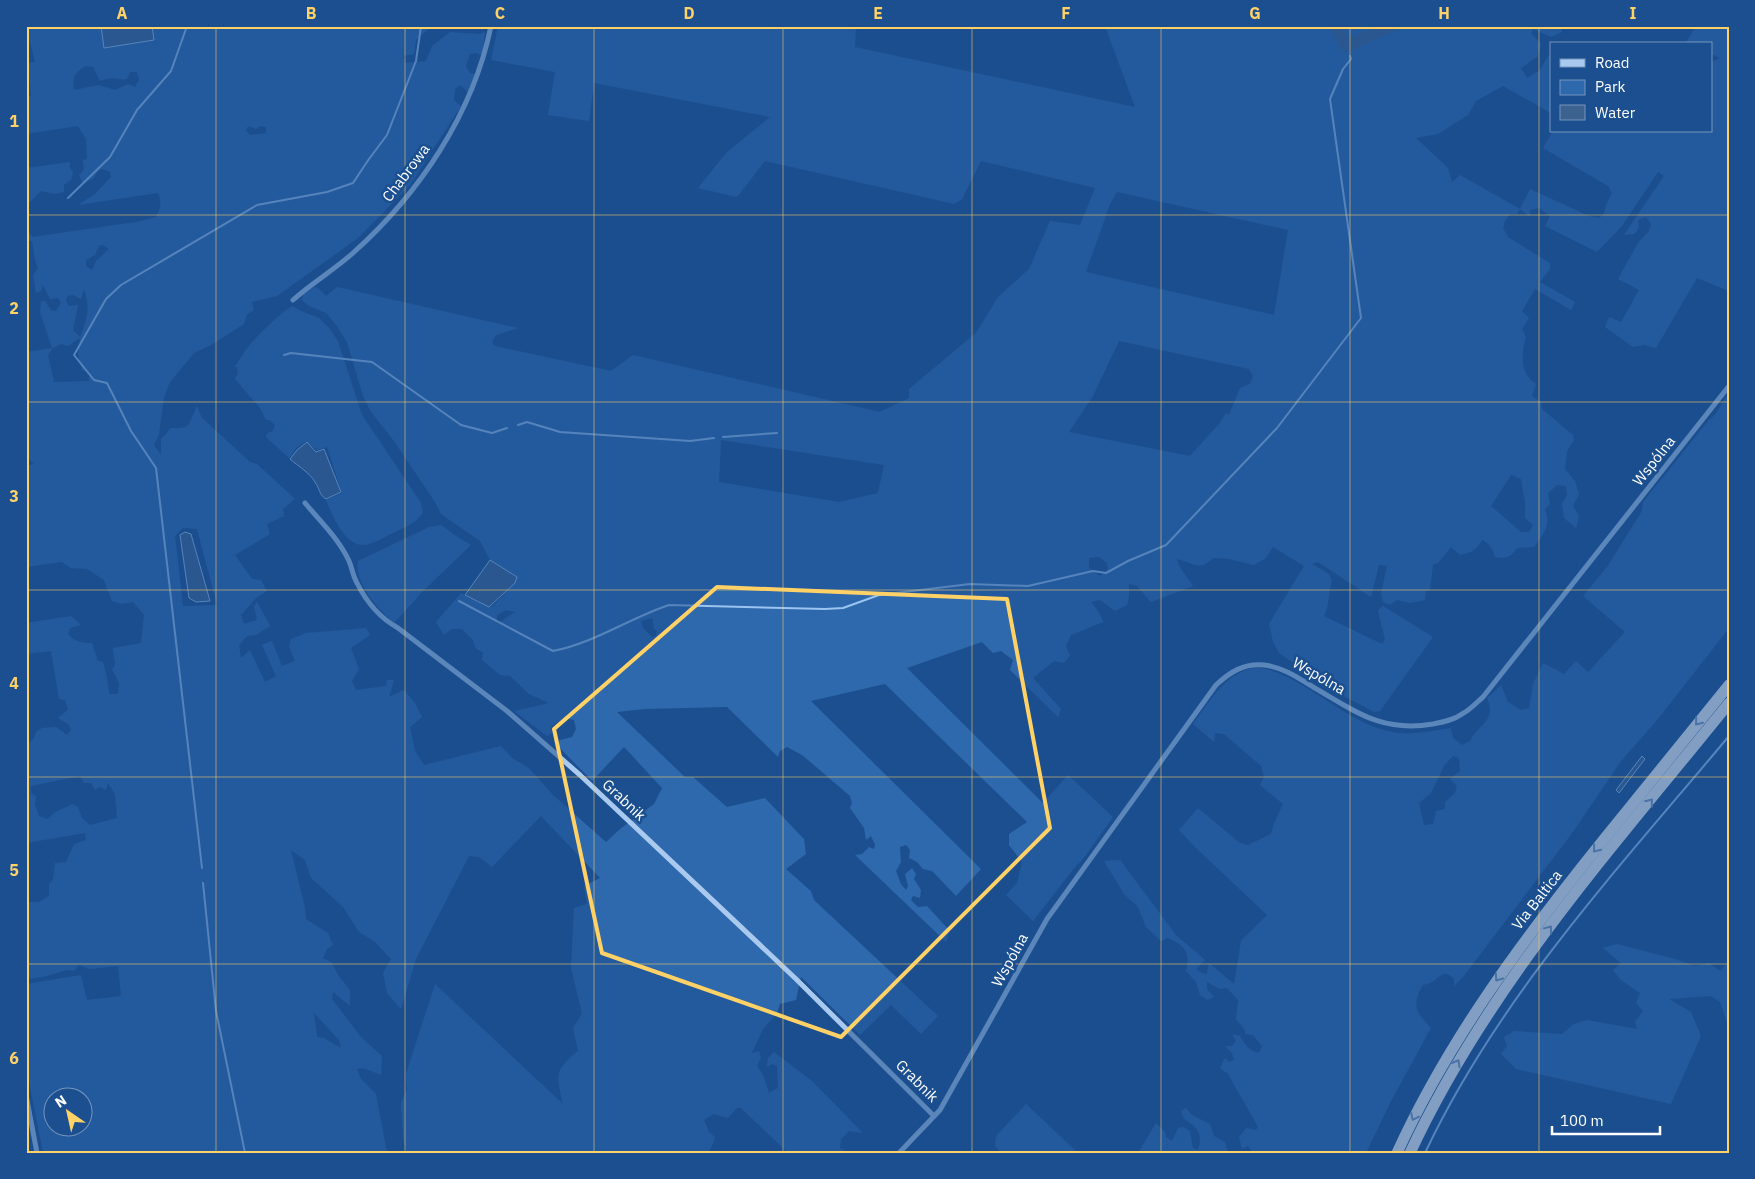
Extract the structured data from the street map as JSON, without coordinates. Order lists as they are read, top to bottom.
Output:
{
  "streets": {
    "highway": ["Via Baltica"],
    "street": ["Chabrowa", "Wspólna", "Grabnik"]
  },
  "crossings": [
    ["Wspólna", "Grabnik"]
  ],
  "legend": ["Road", "Park", "Water"],
  "scale_bar": "100 m",
  "north": "top left",
  "grid": {
    "columns": [
      "A",
      "B",
      "C",
      "D",
      "E",
      "F",
      "G",
      "H",
      "I"
    ],
    "rows": [
      "1",
      "2",
      "3",
      "4",
      "5",
      "6"
    ]
  }
}
